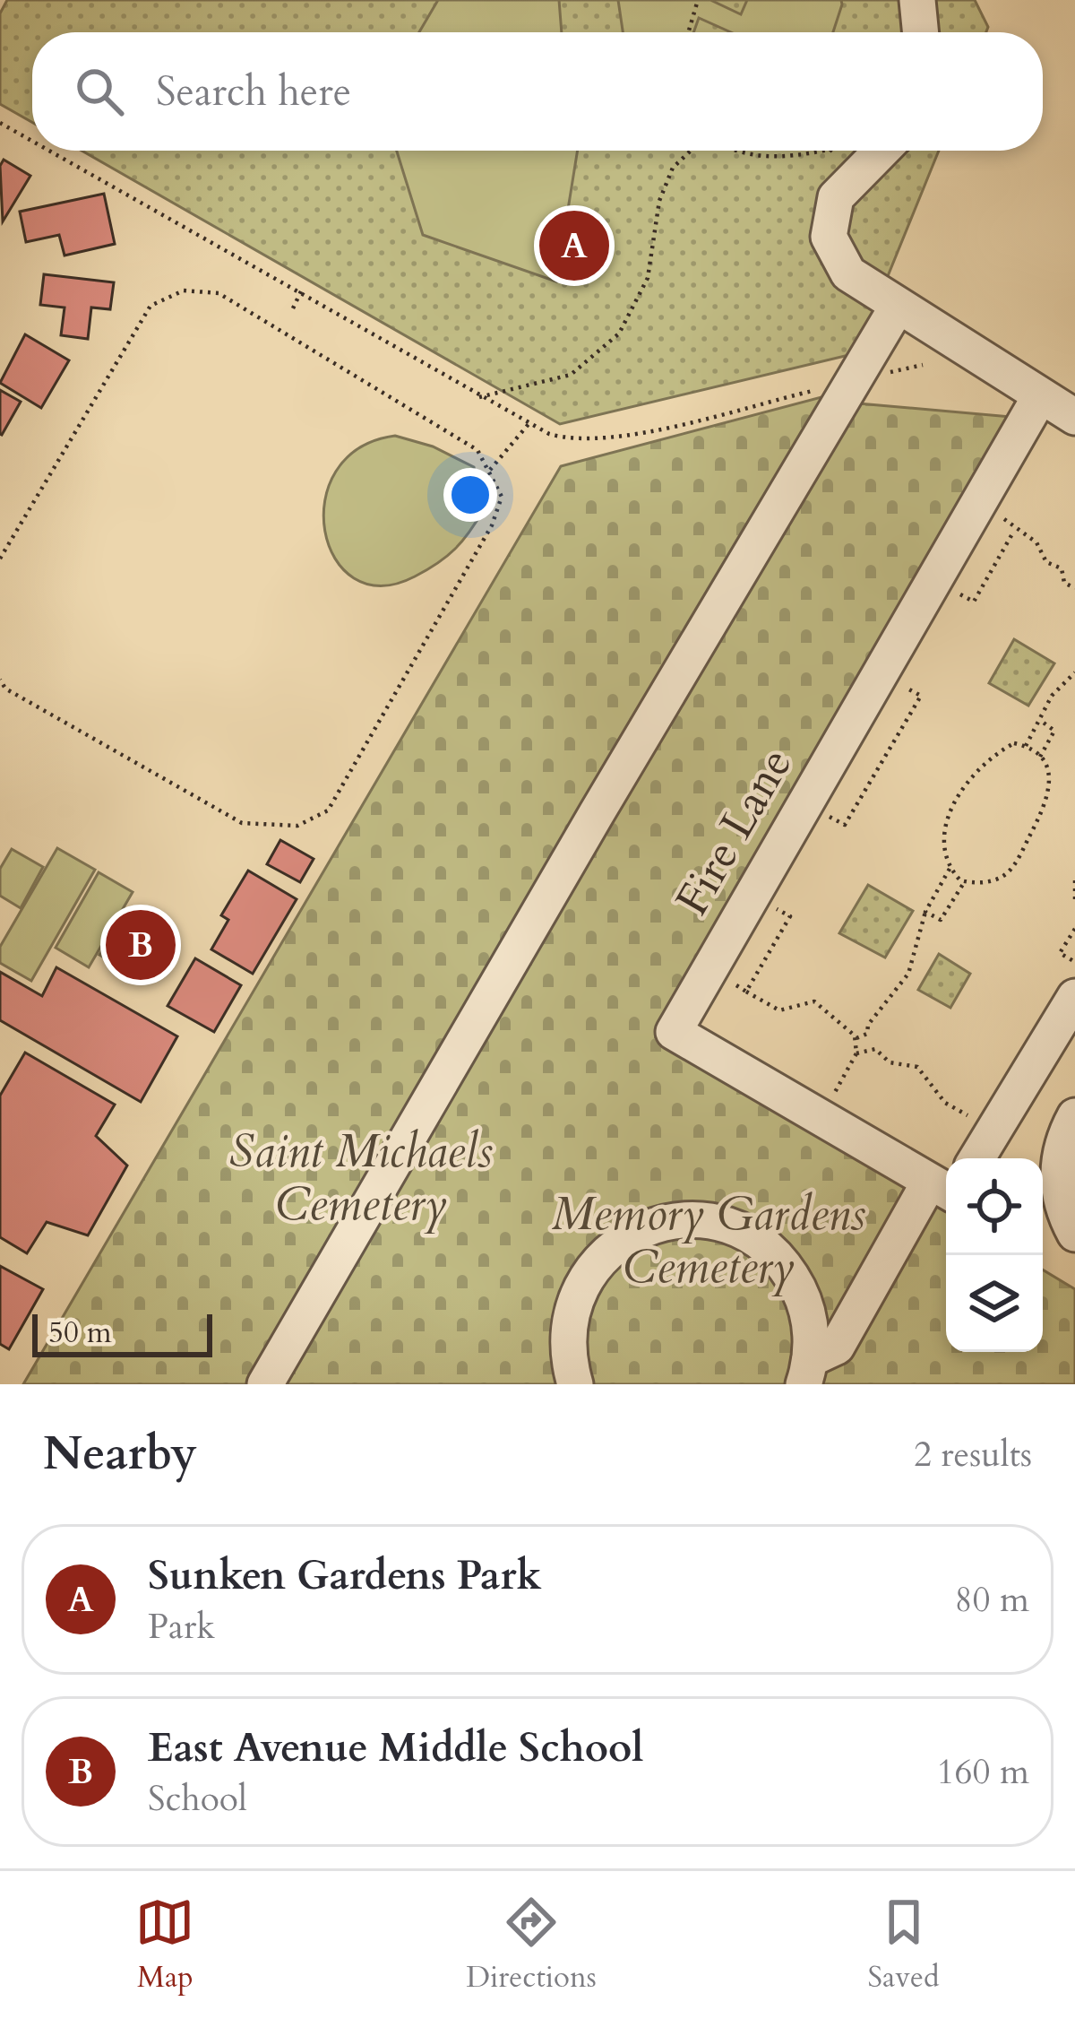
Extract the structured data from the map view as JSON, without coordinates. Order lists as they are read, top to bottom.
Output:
{
  "streets": {
    "street": ["Fire Lane"]
  },
  "parks": ["Saint Michaels Cemetery", "Memory Gardens Cemetery"],
  "scale_bar": "50 m",
  "page": {
    "search": "Search here",
    "pins": ["A", "B"],
    "scale": "50 m",
    "heading": ["Nearby", "2 results"],
    "list": [
      {
        "mark": "A",
        "name": "Sunken Gardens Park",
        "note": "Park",
        "value": "80 m"
      },
      {
        "mark": "B",
        "name": "East Avenue Middle School",
        "note": "School",
        "value": "160 m"
      }
    ],
    "nav": ["Map", "Directions", "Saved"]
  }
}
